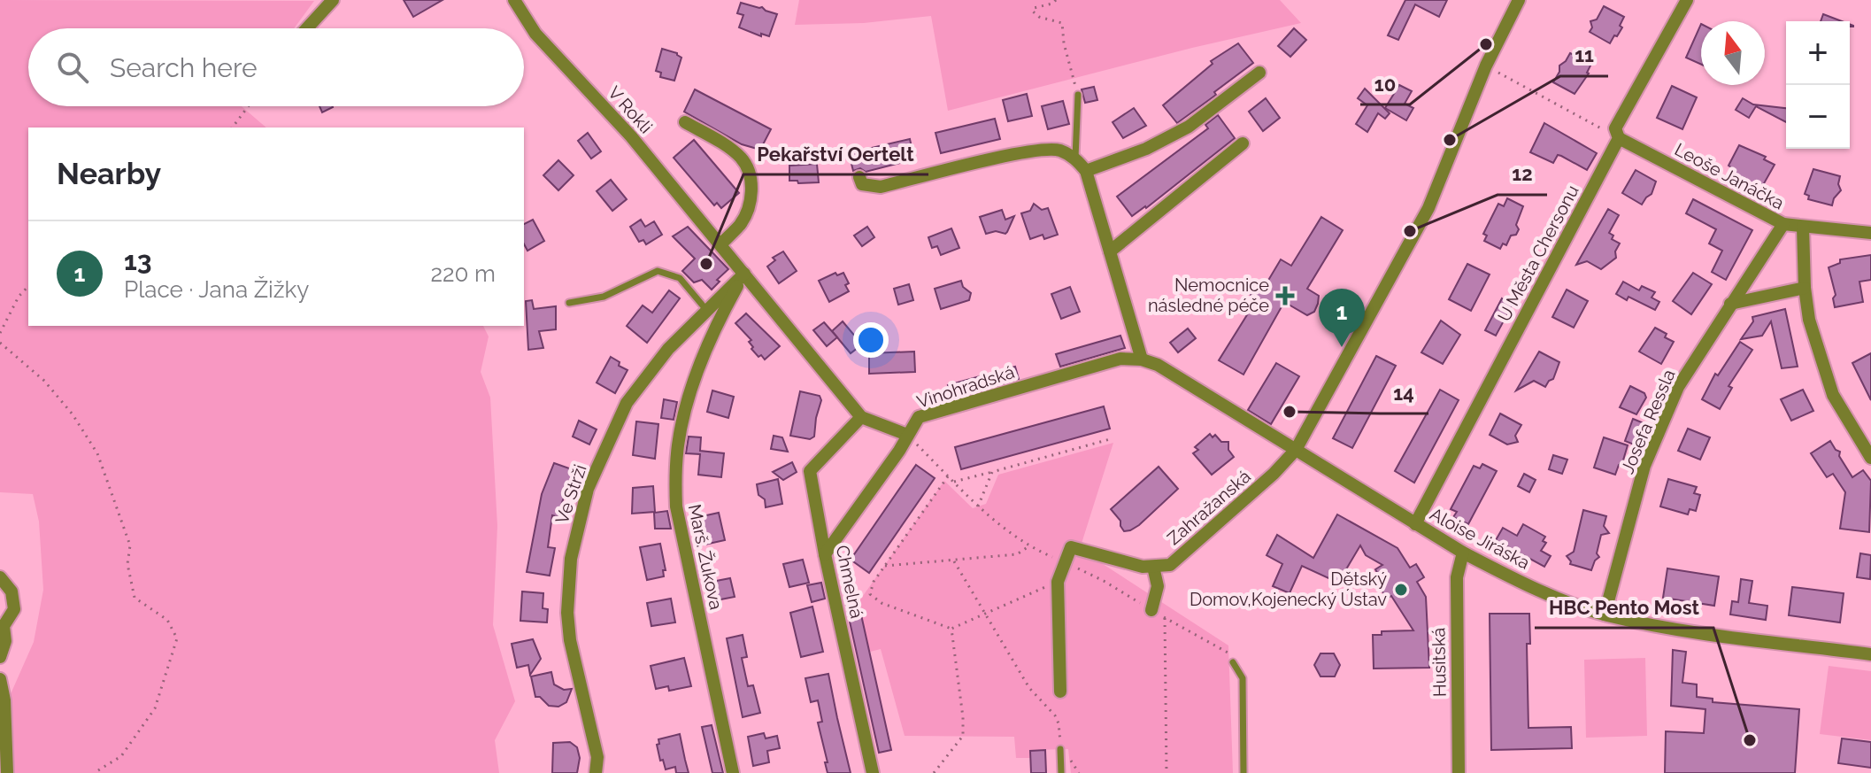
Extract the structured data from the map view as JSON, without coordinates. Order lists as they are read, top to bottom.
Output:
{
  "streets": {
    "street": [
      "V Rokli",
      "Leoše Janáčka",
      "U Města Chersonu",
      "Vinohradská",
      "Josefa Ressla",
      "Ve Strži",
      "Zahražanská",
      "Aloise Jiráska",
      "Marš. Žukova",
      "Chmelná",
      "Husitská"
    ]
  },
  "crossings": [
    ["V Rokli", "Vinohradská"],
    ["V Rokli", "Ve Strži"],
    ["V Rokli", "Marš. Žukova"],
    ["V Rokli", "Chmelná"],
    ["Leoše Janáčka", "U Města Chersonu"],
    ["Leoše Janáčka", "Josefa Ressla"],
    ["U Města Chersonu", "Aloise Jiráska"],
    ["Vinohradská", "Chmelná"],
    ["Josefa Ressla", "Aloise Jiráska"],
    ["Ve Strži", "Marš. Žukova"],
    ["Zahražanská", "Aloise Jiráska"],
    ["Aloise Jiráska", "Husitská"]
  ],
  "places": {
    "other": [
      "10",
      "11",
      "12",
      "Pekařství Oertelt",
      "14",
      "Dětský Domov,Kojenecký Ústav",
      "HBC Pento Most"
    ],
    "health": ["Nemocnice následné péče"]
  },
  "north": "top",
  "page": {
    "map_buttons": ["+", "−"],
    "search": "Search here",
    "heading": "Nearby",
    "list": [
      {
        "mark": "1",
        "name": "13",
        "note": "Place · Jana Žižky",
        "value": "220 m"
      }
    ],
    "pins": "1"
  }
}
